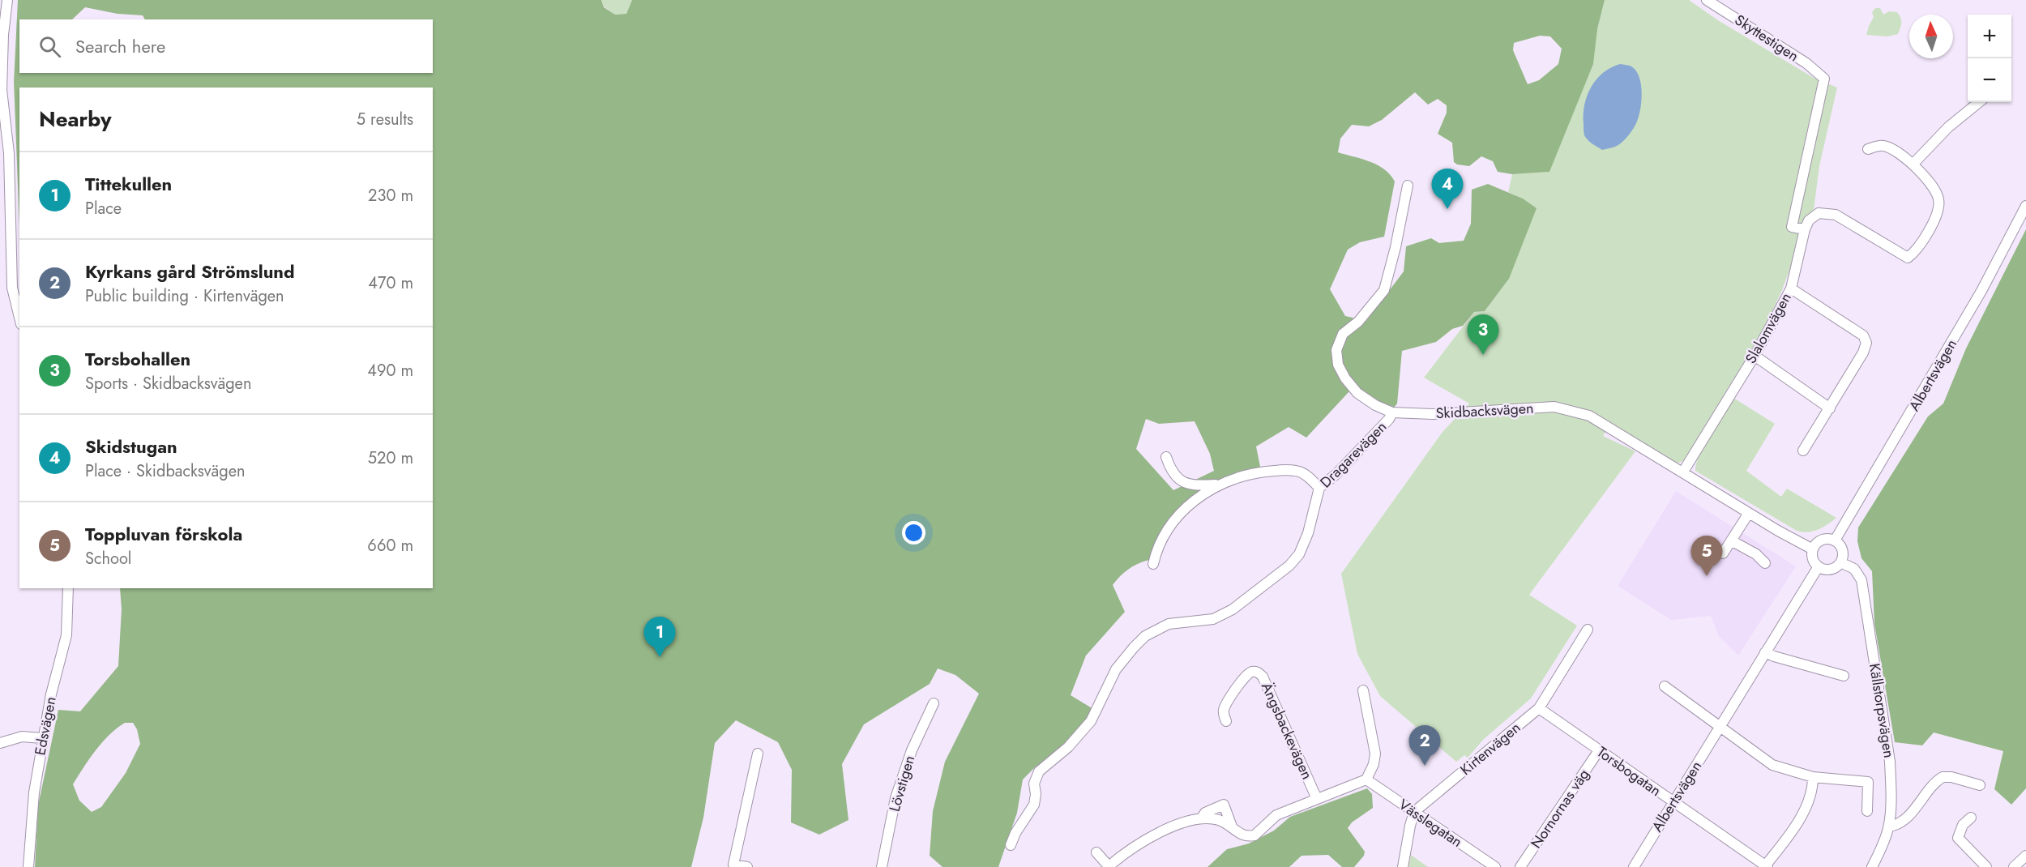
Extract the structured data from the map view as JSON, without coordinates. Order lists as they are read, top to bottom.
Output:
{
  "streets": {
    "street": [
      "Skyttestigen",
      "Slalomvägen",
      "Albertsvägen",
      "Skidbacksvägen",
      "Dragarevägen",
      "Källstorpsvägen",
      "Edsvägen",
      "Ängsbackevägen",
      "Kirtenvägen",
      "Torsbogatan",
      "Lövstigen",
      "Nornornas väg",
      "Vässlegatan"
    ]
  },
  "crossings": [
    ["Skyttestigen", "Slalomvägen"],
    ["Slalomvägen", "Skidbacksvägen"],
    ["Albertsvägen", "Skidbacksvägen"],
    ["Albertsvägen", "Källstorpsvägen"],
    ["Albertsvägen", "Torsbogatan"],
    ["Skidbacksvägen", "Dragarevägen"],
    ["Skidbacksvägen", "Källstorpsvägen"],
    ["Kirtenvägen", "Torsbogatan"],
    ["Kirtenvägen", "Vässlegatan"],
    ["Torsbogatan", "Nornornas väg"]
  ],
  "north": "top",
  "page": {
    "map_buttons": ["+", "−"],
    "search": "Search here",
    "heading": ["Nearby", "5 results"],
    "list": [
      {
        "mark": "1",
        "name": "Tittekullen",
        "note": "Place",
        "value": "230 m"
      },
      {
        "mark": "2",
        "name": "Kyrkans gård Strömslund",
        "note": "Public building · Kirtenvägen",
        "value": "470 m"
      },
      {
        "mark": "3",
        "name": "Torsbohallen",
        "note": "Sports · Skidbacksvägen",
        "value": "490 m"
      },
      {
        "mark": "4",
        "name": "Skidstugan",
        "note": "Place · Skidbacksvägen",
        "value": "520 m"
      },
      {
        "mark": "5",
        "name": "Toppluvan förskola",
        "note": "School",
        "value": "660 m"
      }
    ],
    "pins": [
      "4",
      "3",
      "5",
      "1",
      "2"
    ]
  }
}
